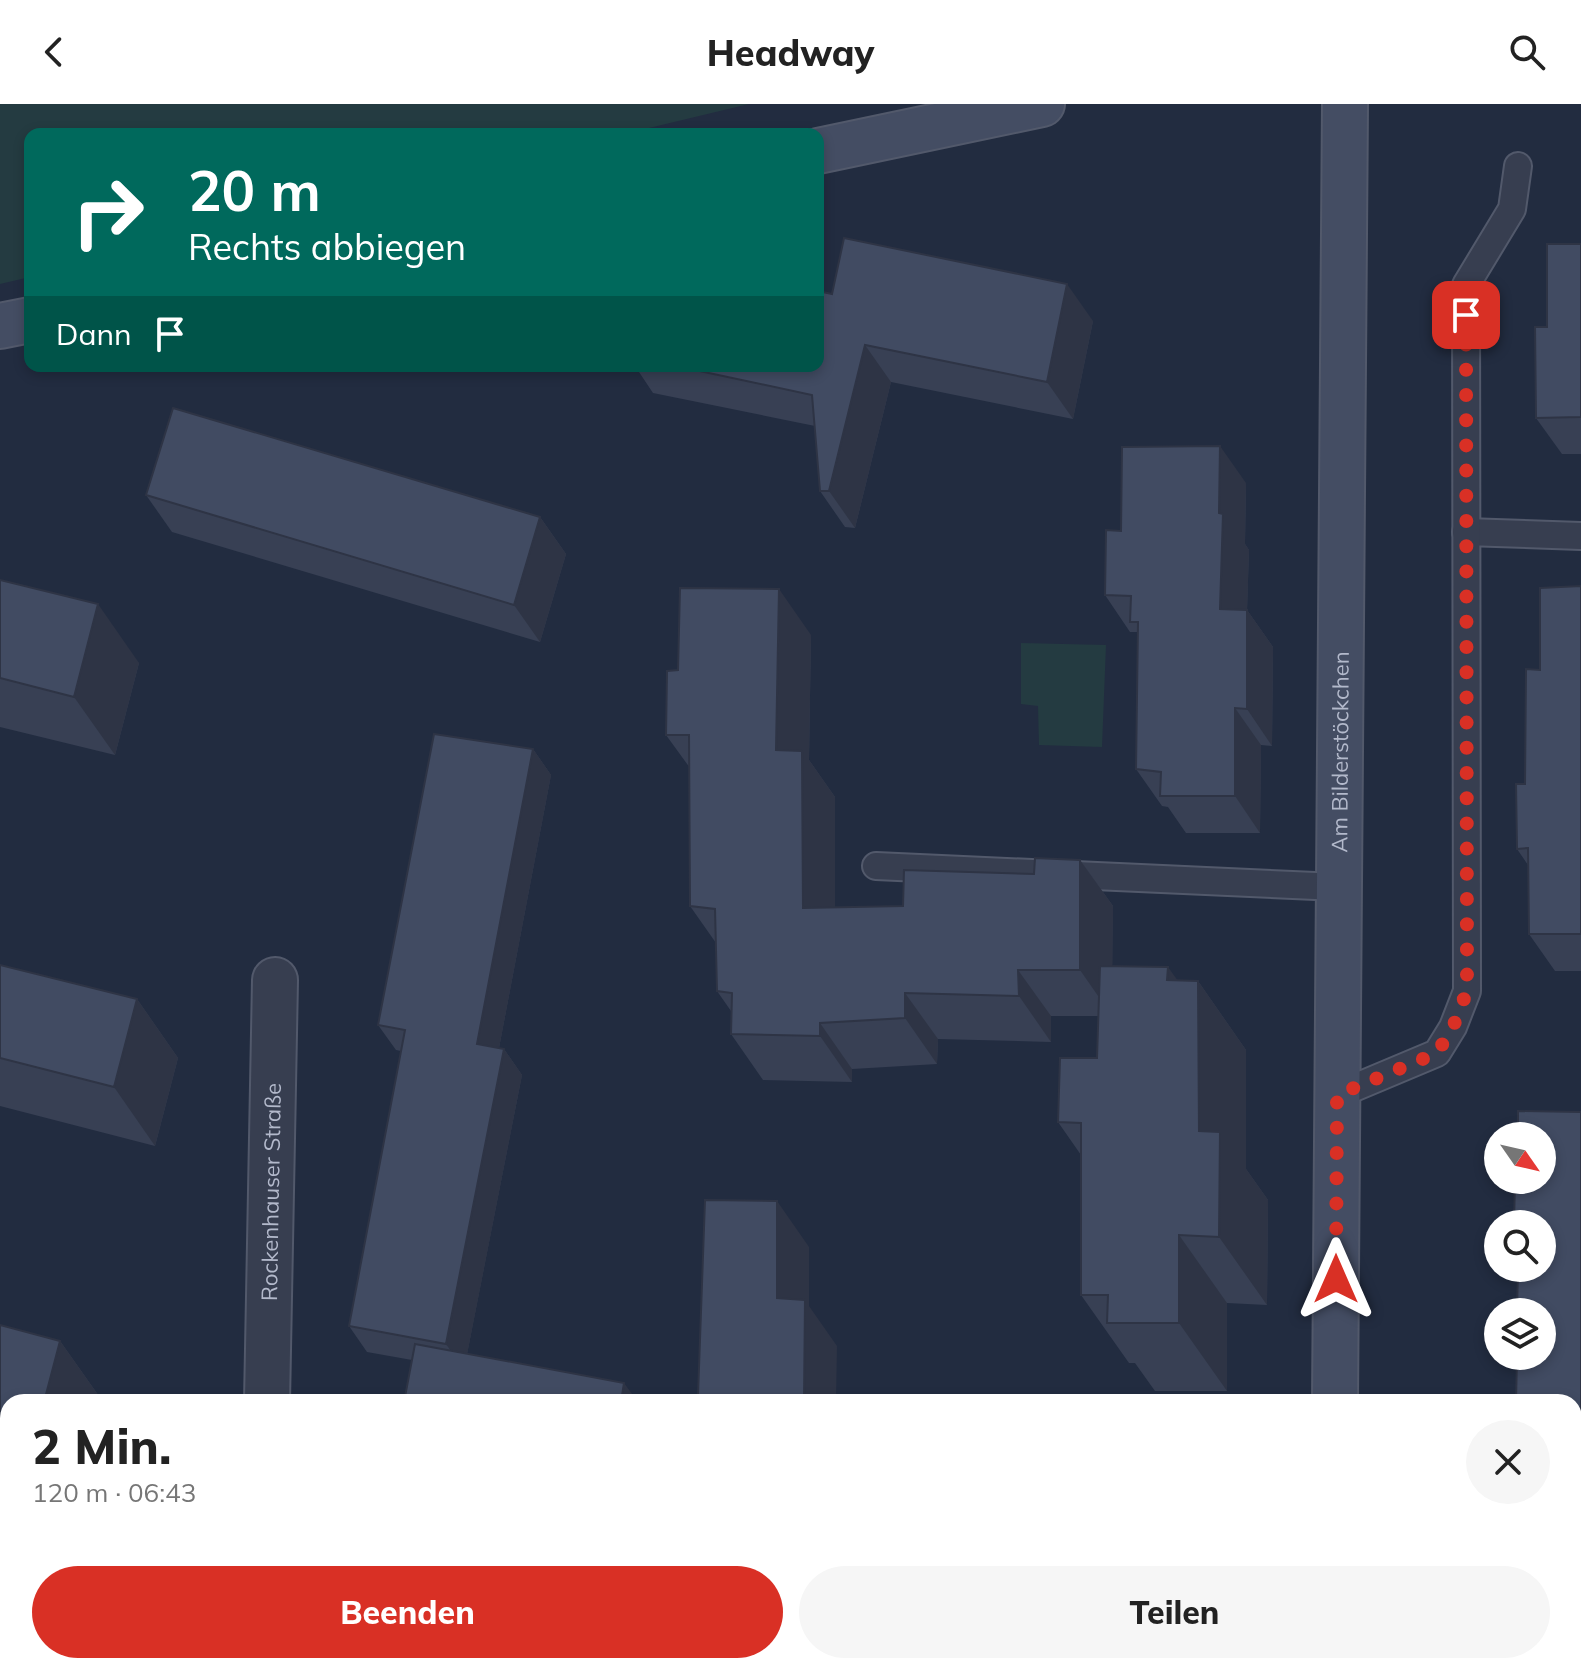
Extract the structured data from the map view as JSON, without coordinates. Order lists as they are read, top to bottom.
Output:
{
  "streets": {
    "street": ["Am Bilderstöckchen", "Rockenhauser Straße"]
  },
  "north": "bottom right",
  "page": {
    "header": "Headway",
    "turn": ["20 m", "Rechts abbiegen"],
    "then": "Dann",
    "heading": ["2 Min.", "120 m · 06:43"],
    "buttons": ["Beenden", "Teilen"]
  }
}
